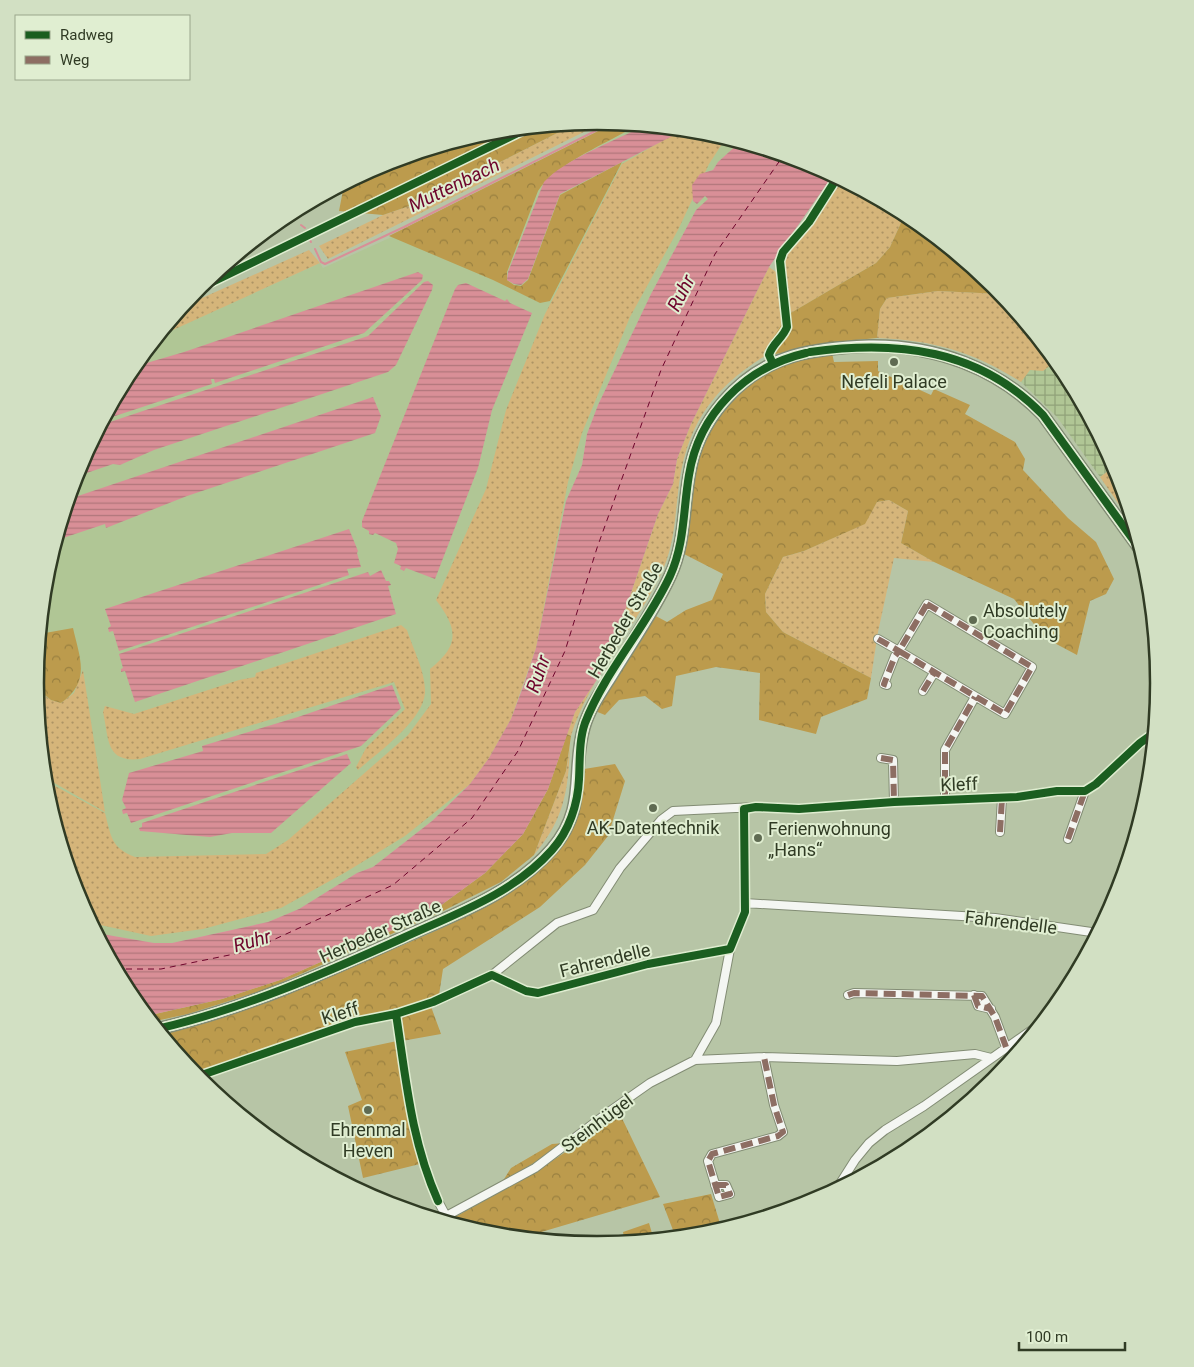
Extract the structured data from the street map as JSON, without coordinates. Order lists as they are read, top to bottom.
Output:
{
  "streets": {
    "main road": ["Herbeder Straße"],
    "street": ["Kleff", "Fahrendelle", "Steinhügel"]
  },
  "crossings": [
    ["Kleff", "Fahrendelle"]
  ],
  "water": ["Muttenbach", "Ruhr"],
  "places": [
    "Nefeli Palace",
    "Absolutely Coaching",
    "AK-Datentechnik",
    "Ferienwohnung „Hans“",
    "Ehrenmal Heven"
  ],
  "legend": ["Radweg", "Weg"],
  "scale_bar": "100 m"
}
